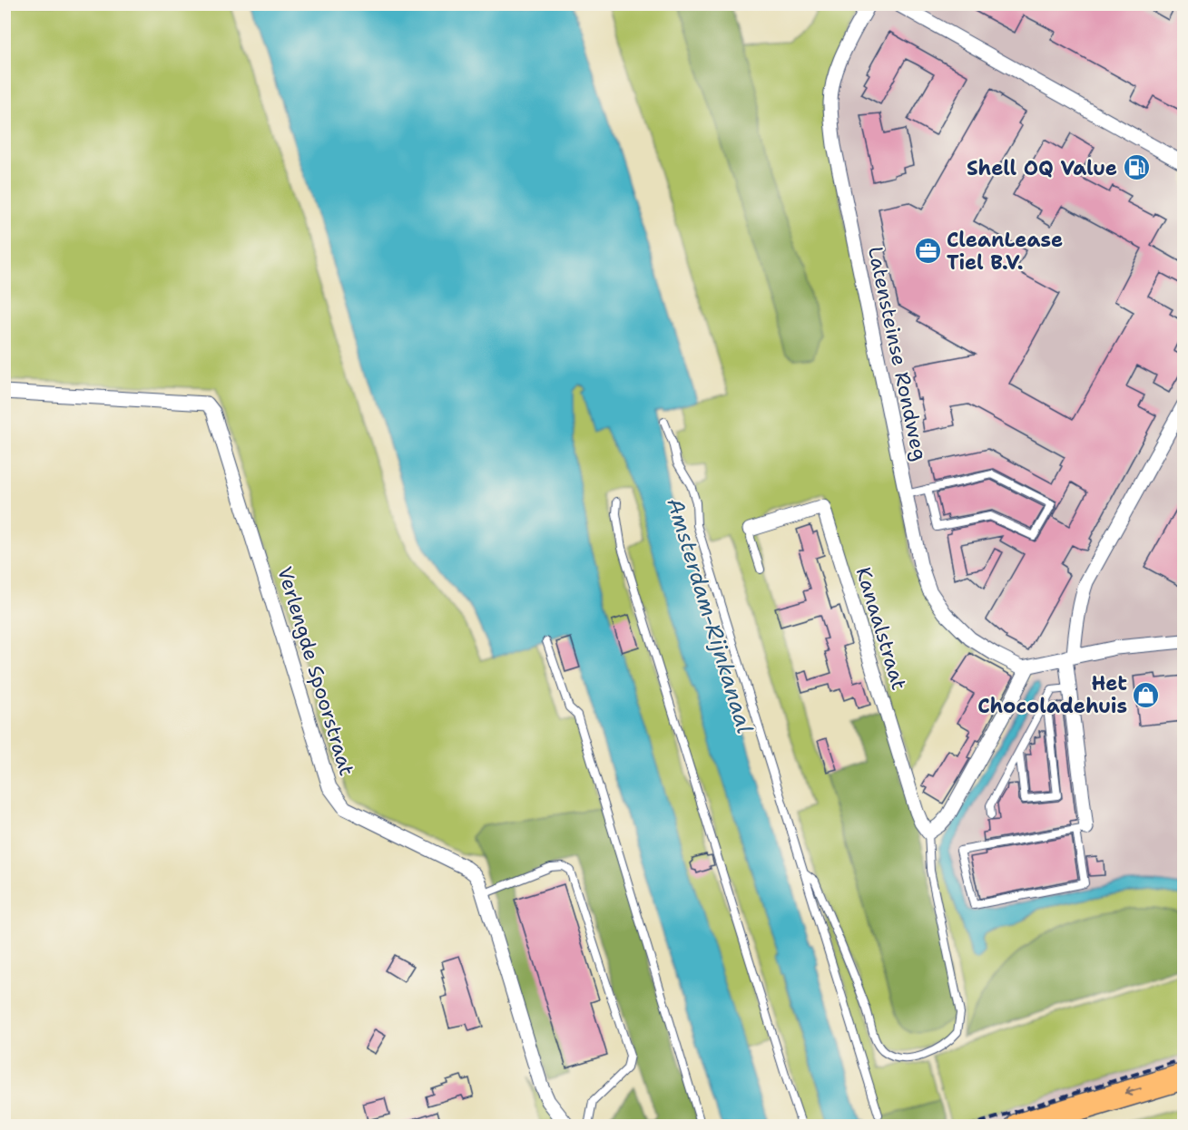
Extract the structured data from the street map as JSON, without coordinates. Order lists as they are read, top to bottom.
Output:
{
  "streets": {
    "street": ["Latensteinse Rondweg", "Kanaalstraat", "Verlengde Spoorstraat"]
  },
  "water": ["Amsterdam-Rijnkanaal"],
  "places": {
    "fuel station": ["Shell OQ Value"],
    "office": ["CleanLease Tiel B.V."],
    "shop": ["Het Chocoladehuis"]
  }
}
